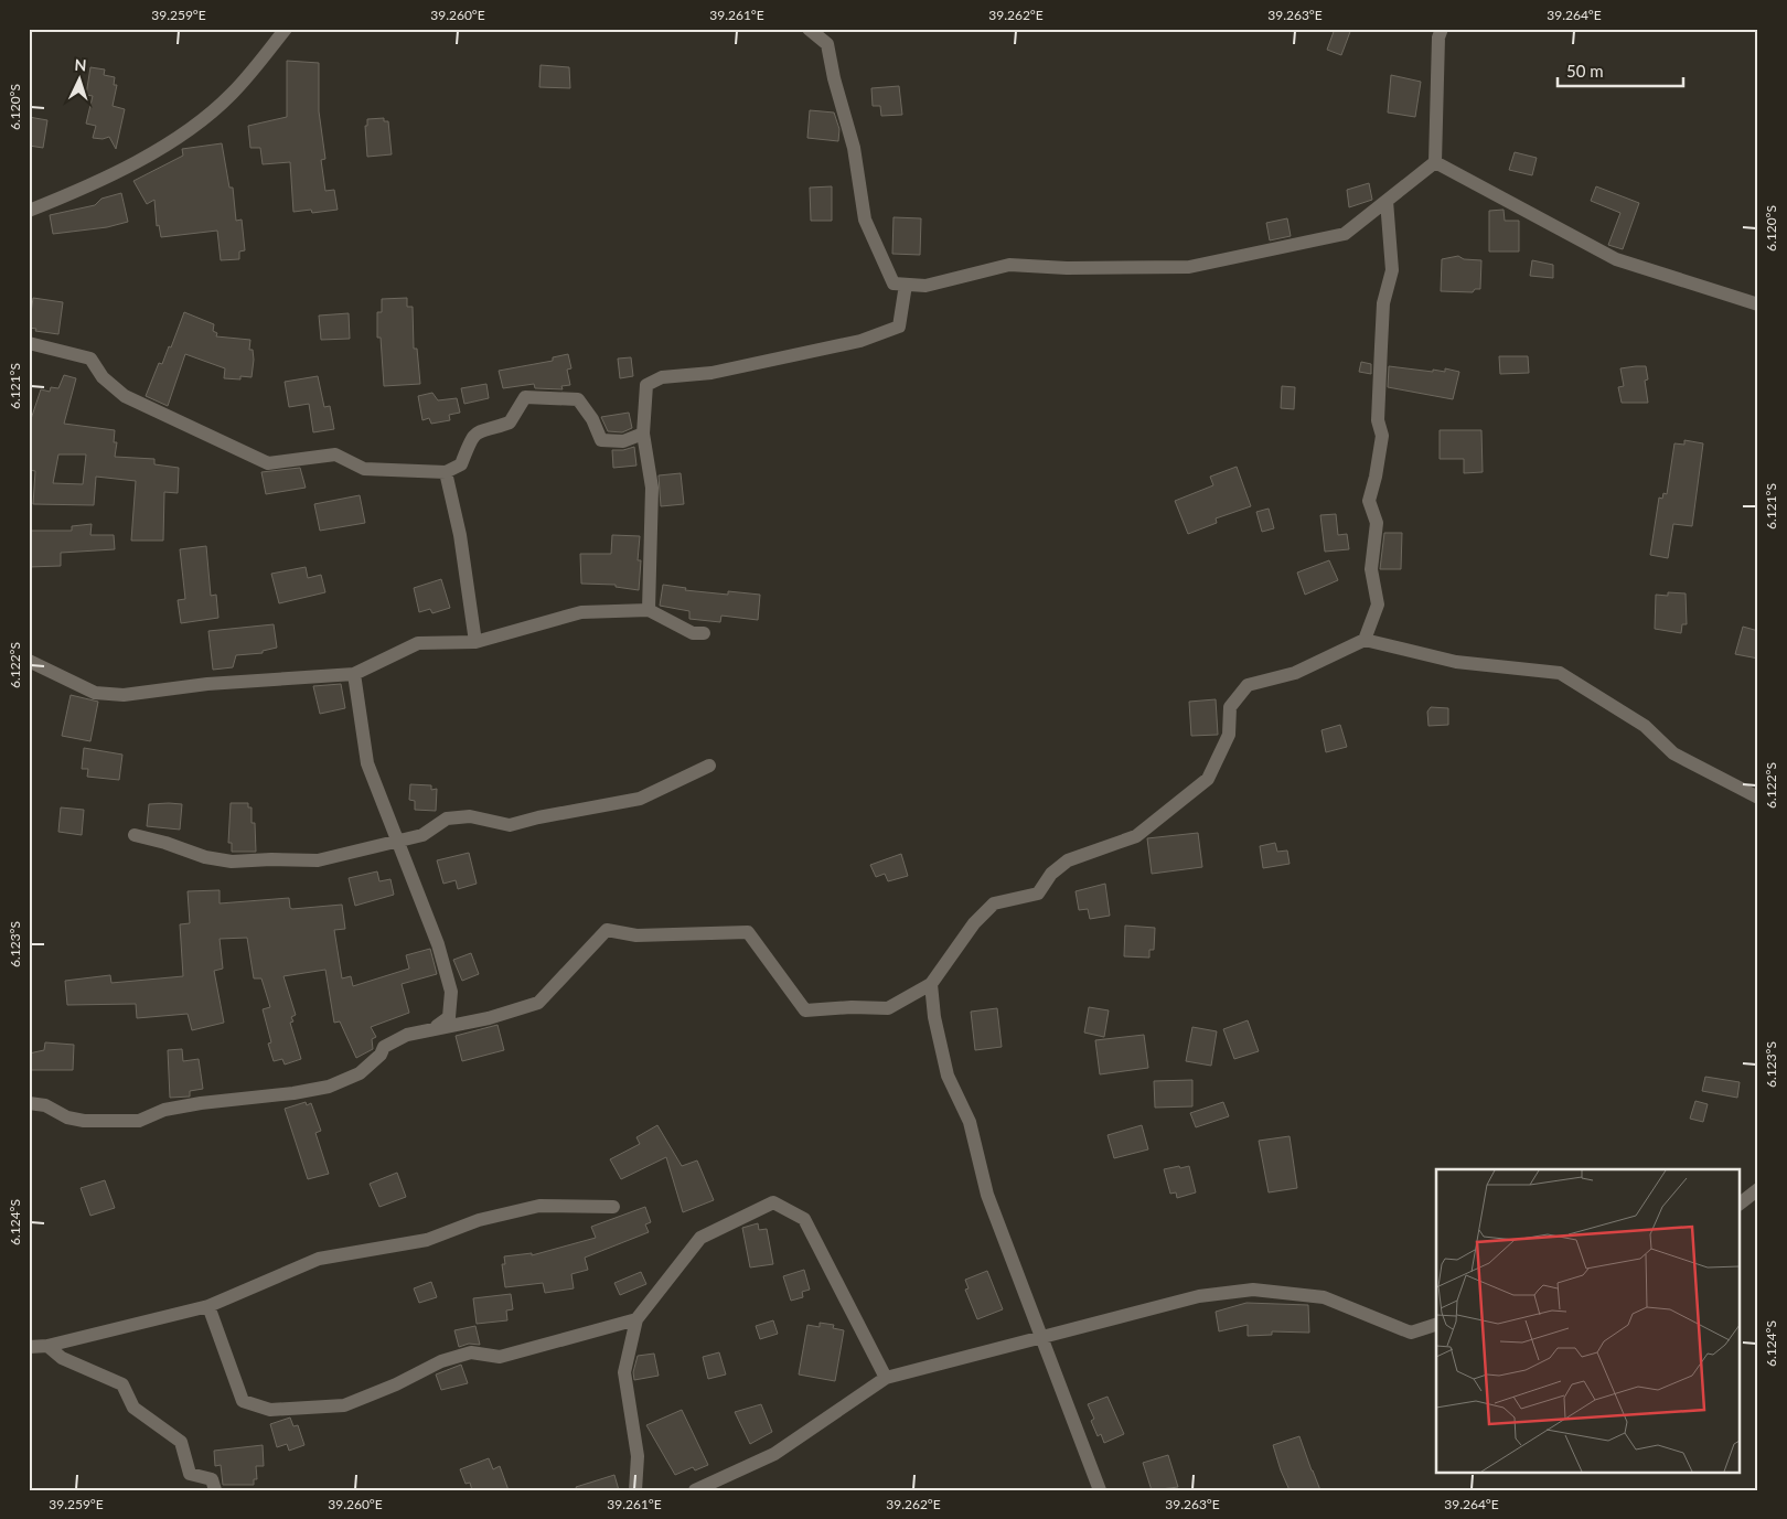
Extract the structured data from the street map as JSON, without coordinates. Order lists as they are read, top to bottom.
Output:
{
  "scale_bar": "50 m",
  "north": "top",
  "coordinates": [
    "39.259°E",
    "39.260°E",
    "39.261°E",
    "39.262°E",
    "39.263°E",
    "39.264°E",
    "6.120°S",
    "6.121°S",
    "6.122°S",
    "6.123°S",
    "6.124°S"
  ]
}
